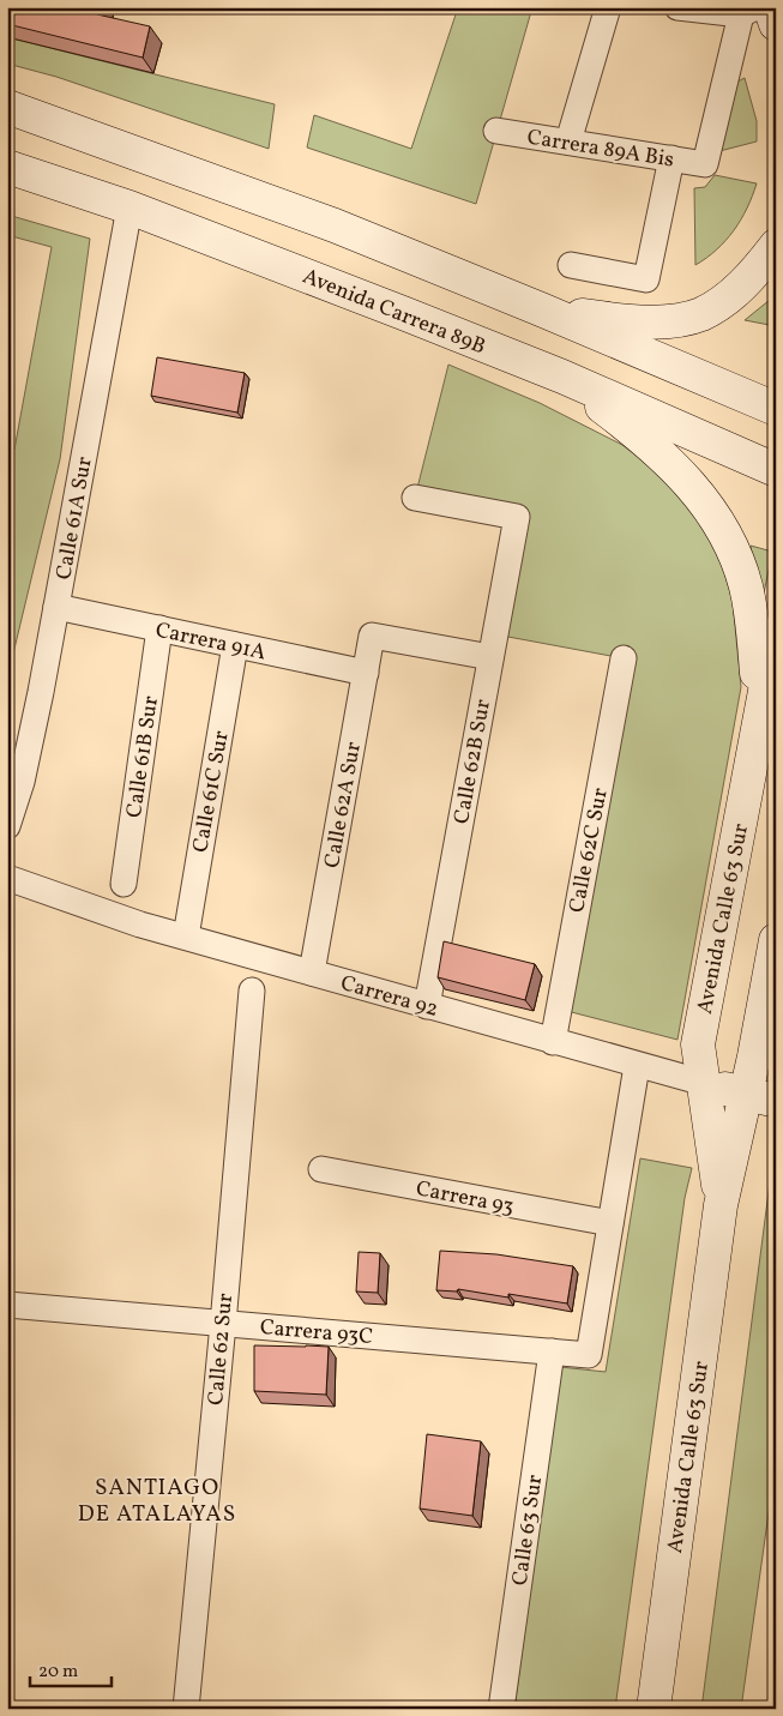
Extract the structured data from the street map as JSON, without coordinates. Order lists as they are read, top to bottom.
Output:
{
  "streets": {
    "main road": ["Avenida Carrera 89B", "Avenida Calle 63 Sur", "Carrera 92"],
    "street": [
      "Carrera 89A Bis",
      "Calle 61A Sur",
      "Carrera 91A",
      "Calle 61B Sur",
      "Calle 62B Sur",
      "Calle 61C Sur",
      "Calle 62A Sur",
      "Calle 62C Sur",
      "Carrera 93",
      "Carrera 93C",
      "Calle 62 Sur",
      "Calle 63 Sur"
    ]
  },
  "crossings": [
    ["Avenida Carrera 89B", "Calle 61A Sur"],
    ["Calle 61A Sur", "Carrera 91A"],
    ["Carrera 91A", "Calle 61B Sur"],
    ["Carrera 91A", "Calle 61C Sur"],
    ["Carrera 91A", "Calle 62A Sur"],
    ["Calle 62B Sur", "Calle 62A Sur"],
    ["Calle 62B Sur", "Carrera 92"],
    ["Calle 61C Sur", "Carrera 92"],
    ["Calle 62A Sur", "Carrera 92"],
    ["Calle 62C Sur", "Carrera 92"],
    ["Avenida Calle 63 Sur", "Carrera 92"],
    ["Carrera 93", "Carrera 93C"],
    ["Carrera 93C", "Calle 62 Sur"],
    ["Carrera 93C", "Calle 63 Sur"]
  ],
  "districts": ["SANTIAGO DE ATALAYAS"],
  "scale_bar": "20 m"
}
